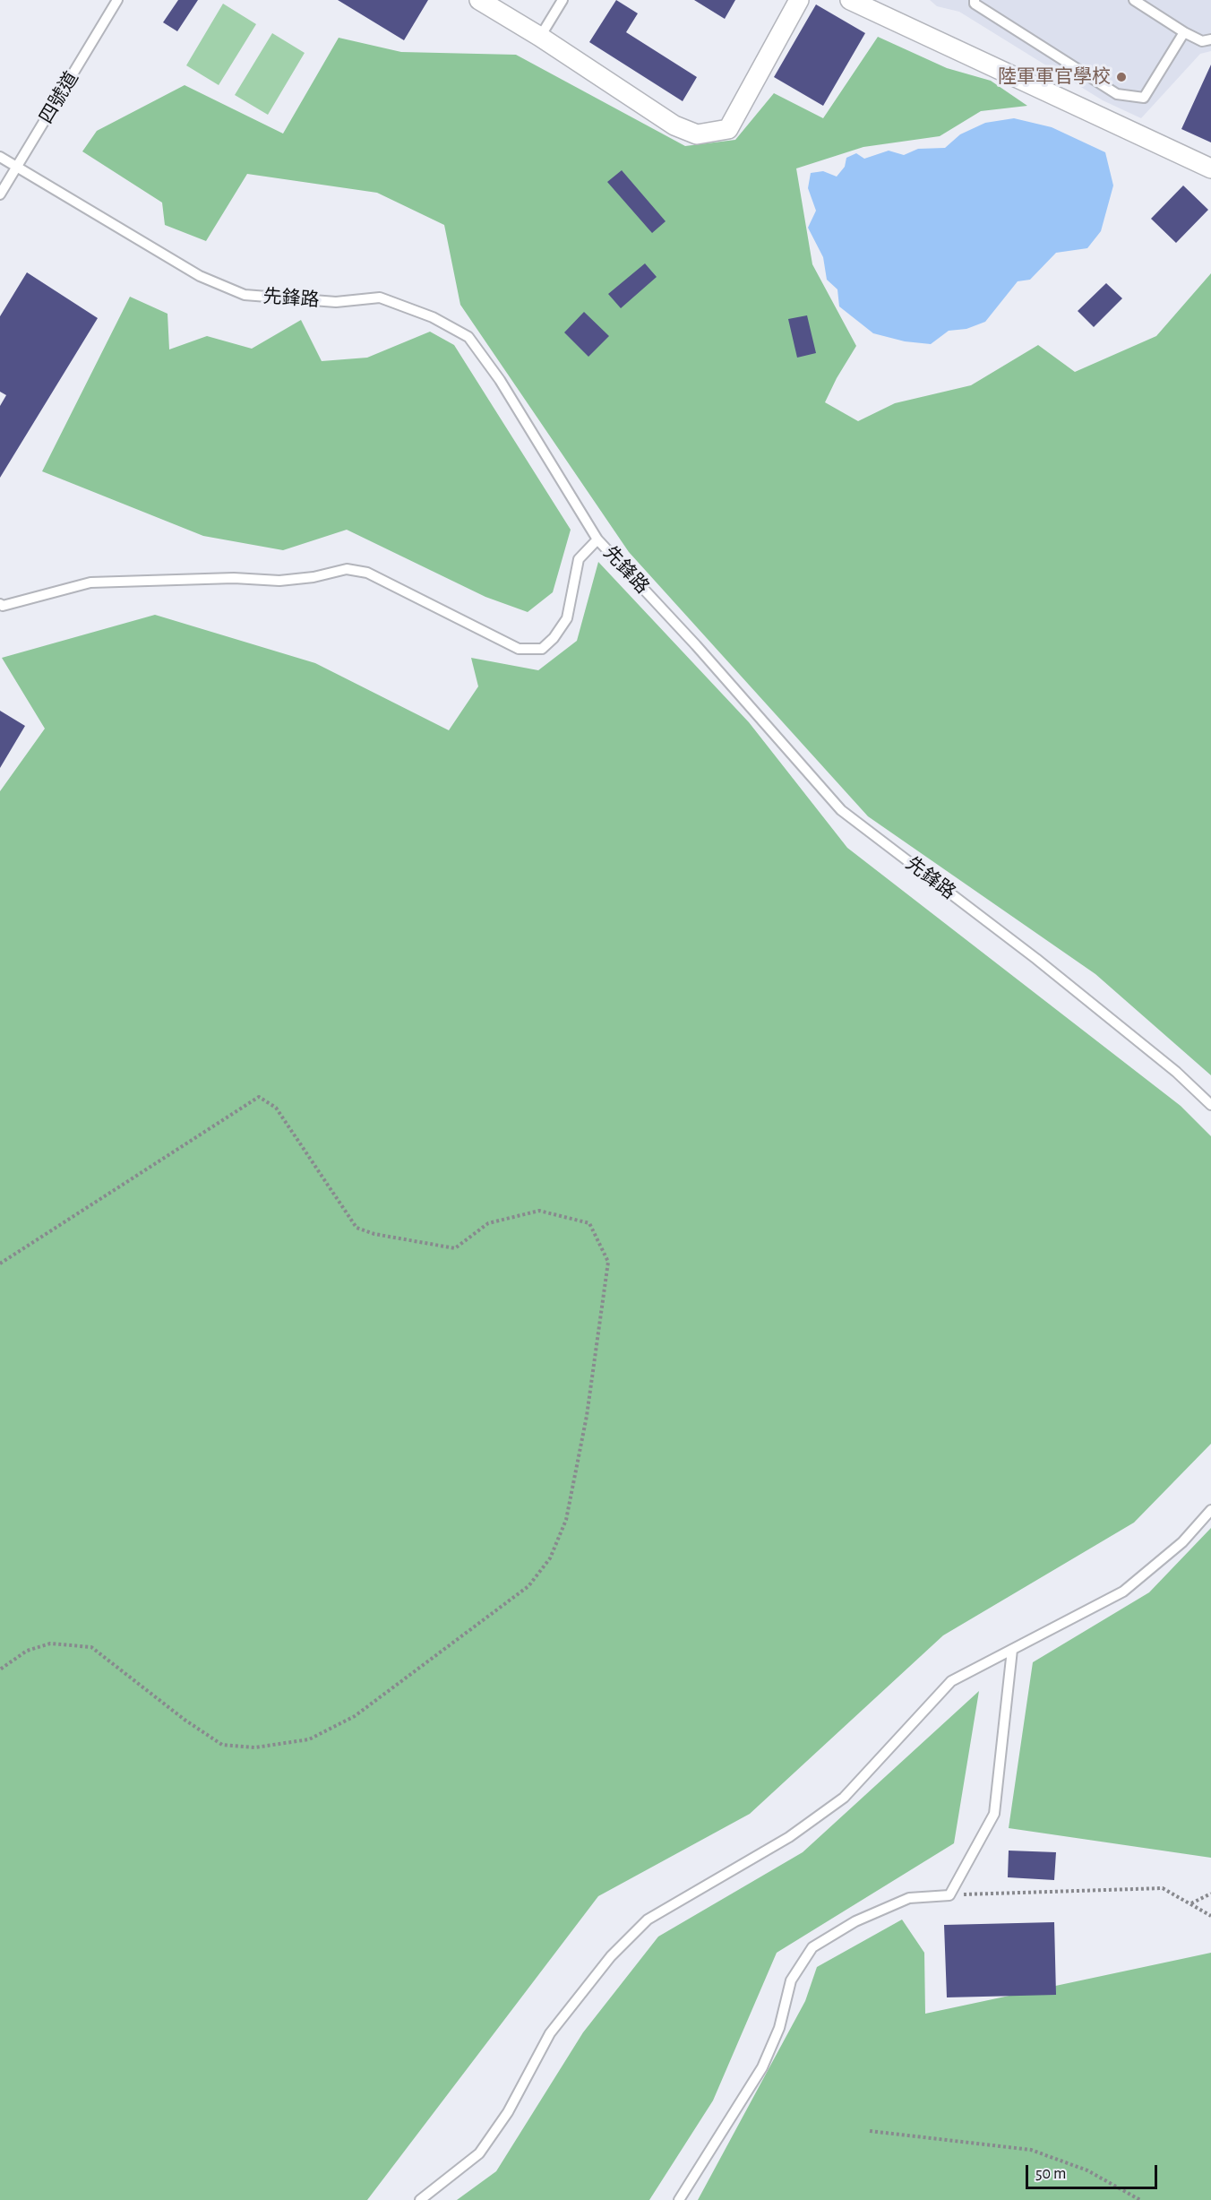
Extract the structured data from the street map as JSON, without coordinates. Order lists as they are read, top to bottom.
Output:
{
  "streets": {
    "lane": ["四號道", "先鋒路"]
  },
  "crossings": [
    ["四號道", "先鋒路"]
  ],
  "places": ["陸軍軍官學校"],
  "scale_bar": "50 m"
}
